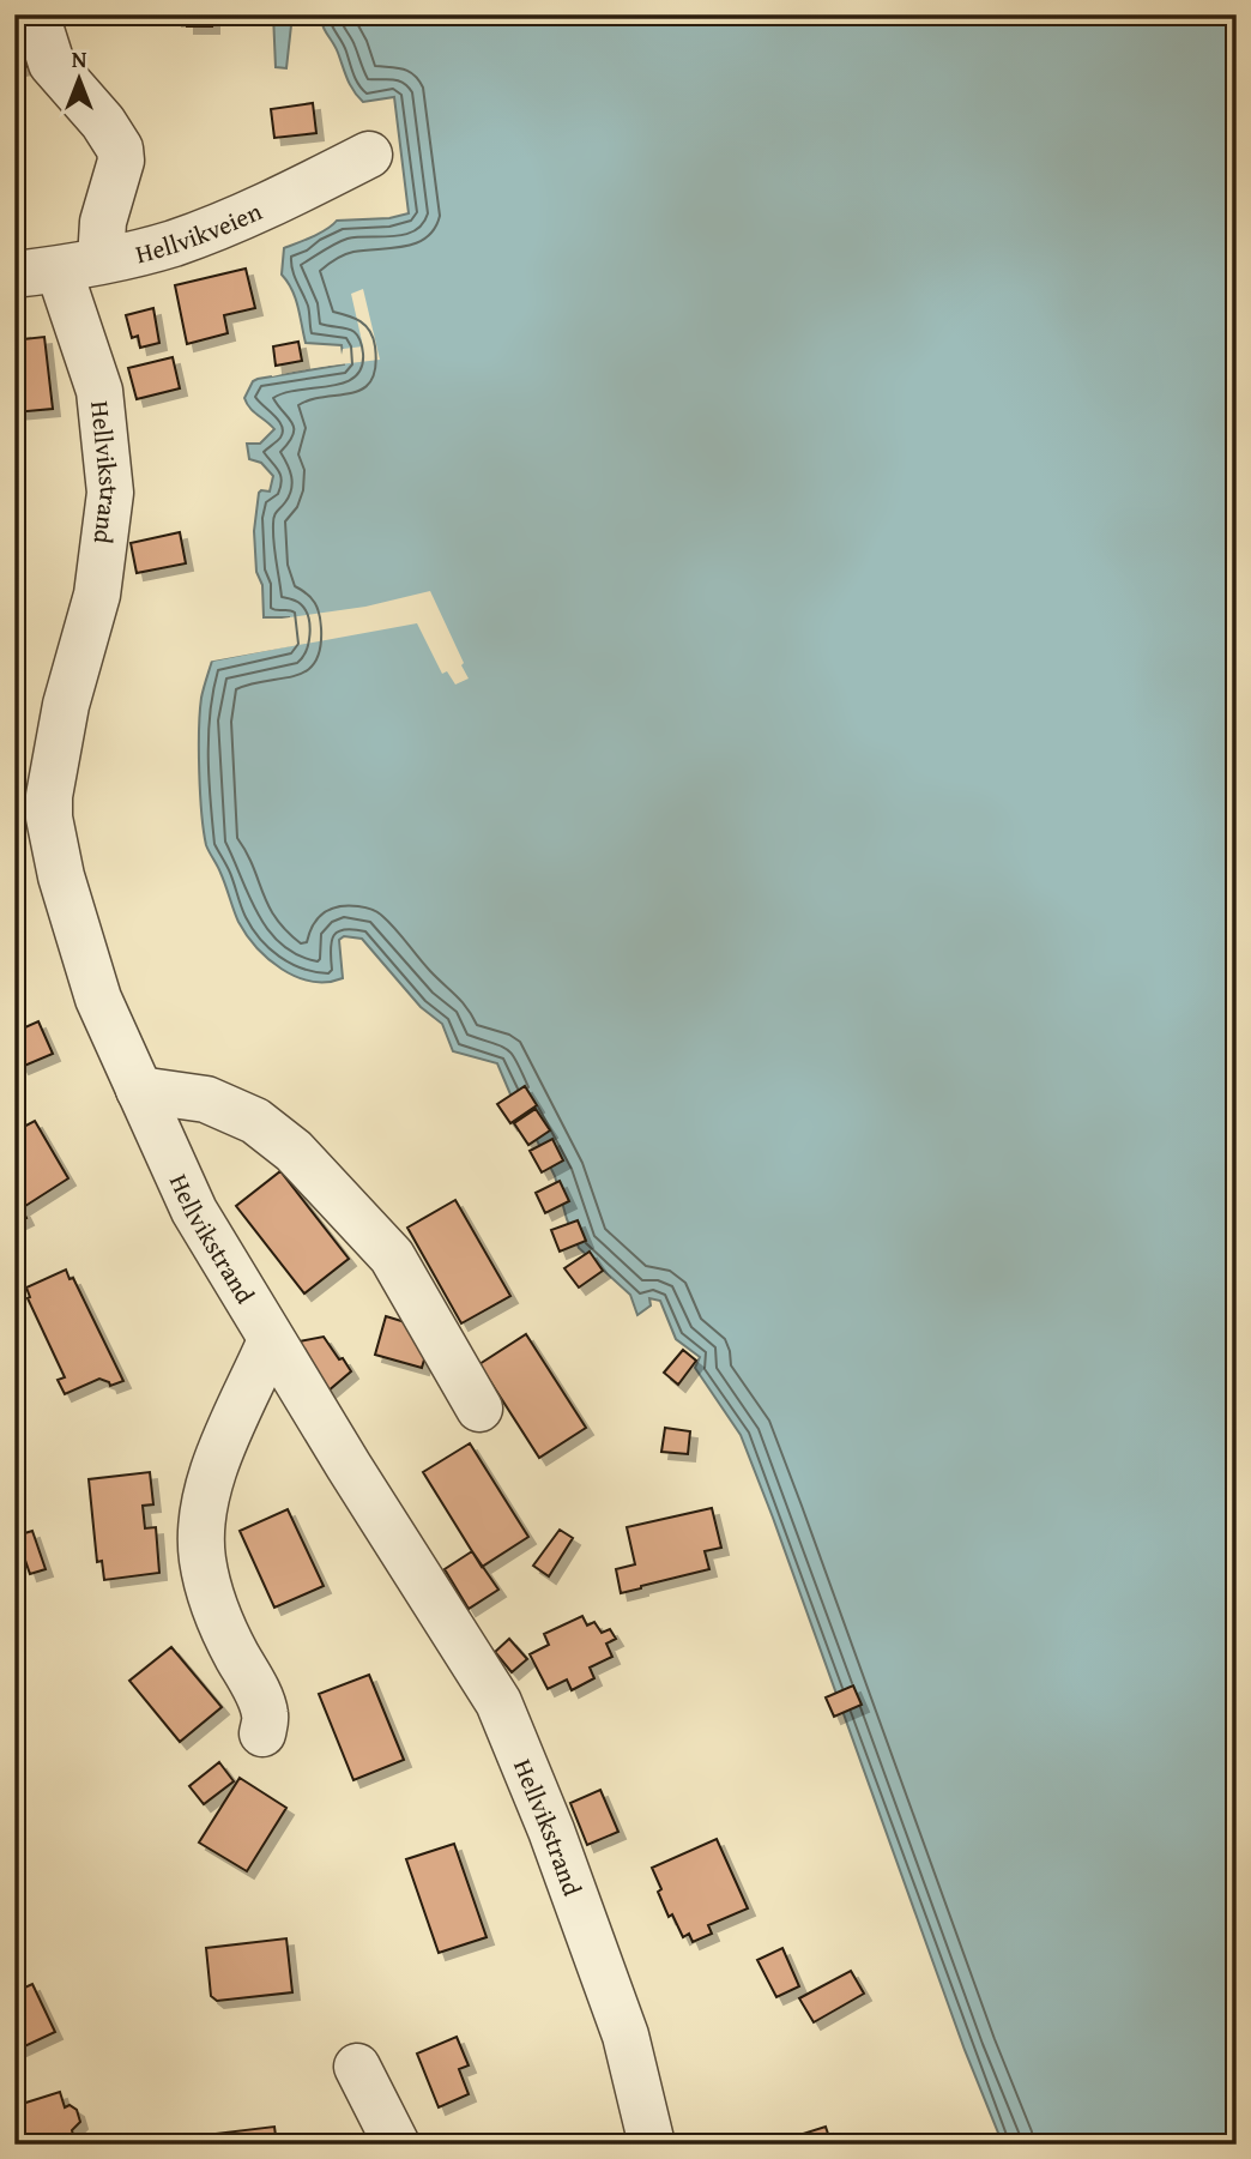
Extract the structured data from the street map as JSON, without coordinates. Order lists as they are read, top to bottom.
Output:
{
  "streets": {
    "street": ["Hellvikveien", "Hellvikstrand"]
  },
  "crossings": [
    ["Hellvikveien", "Hellvikstrand"]
  ],
  "north": "top"
}
